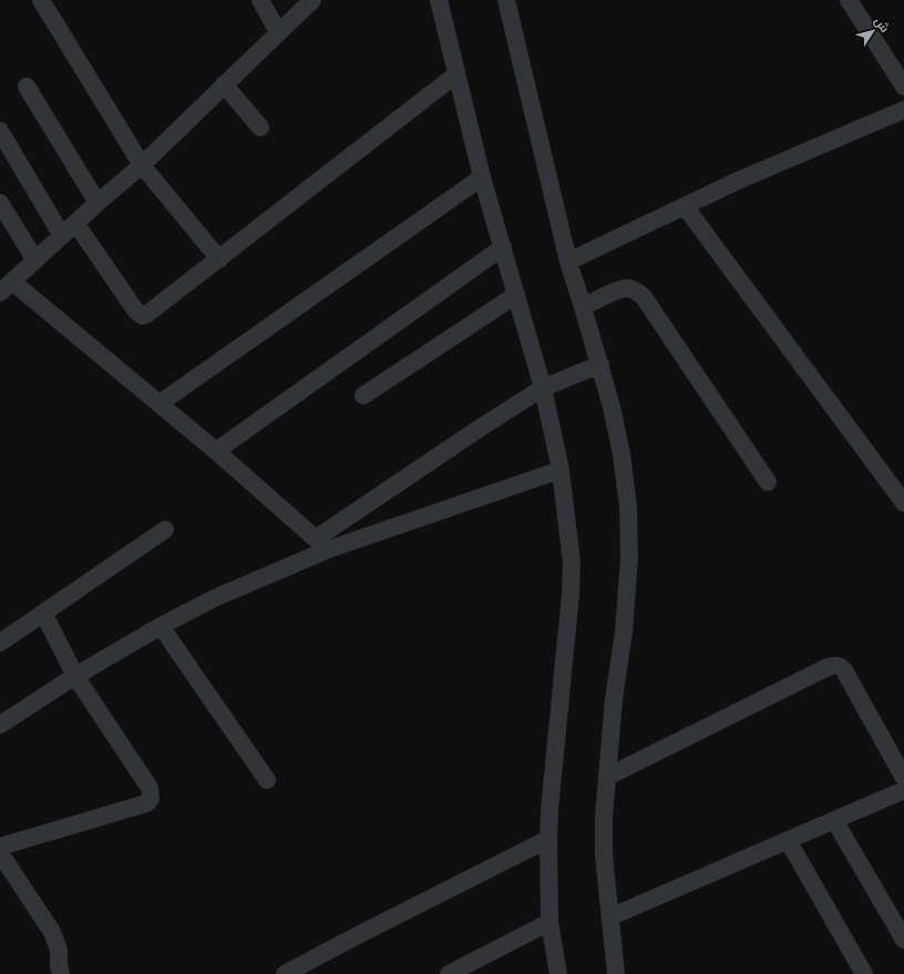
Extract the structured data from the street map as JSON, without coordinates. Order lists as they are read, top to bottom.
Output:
{
  "north": "top right"
}
